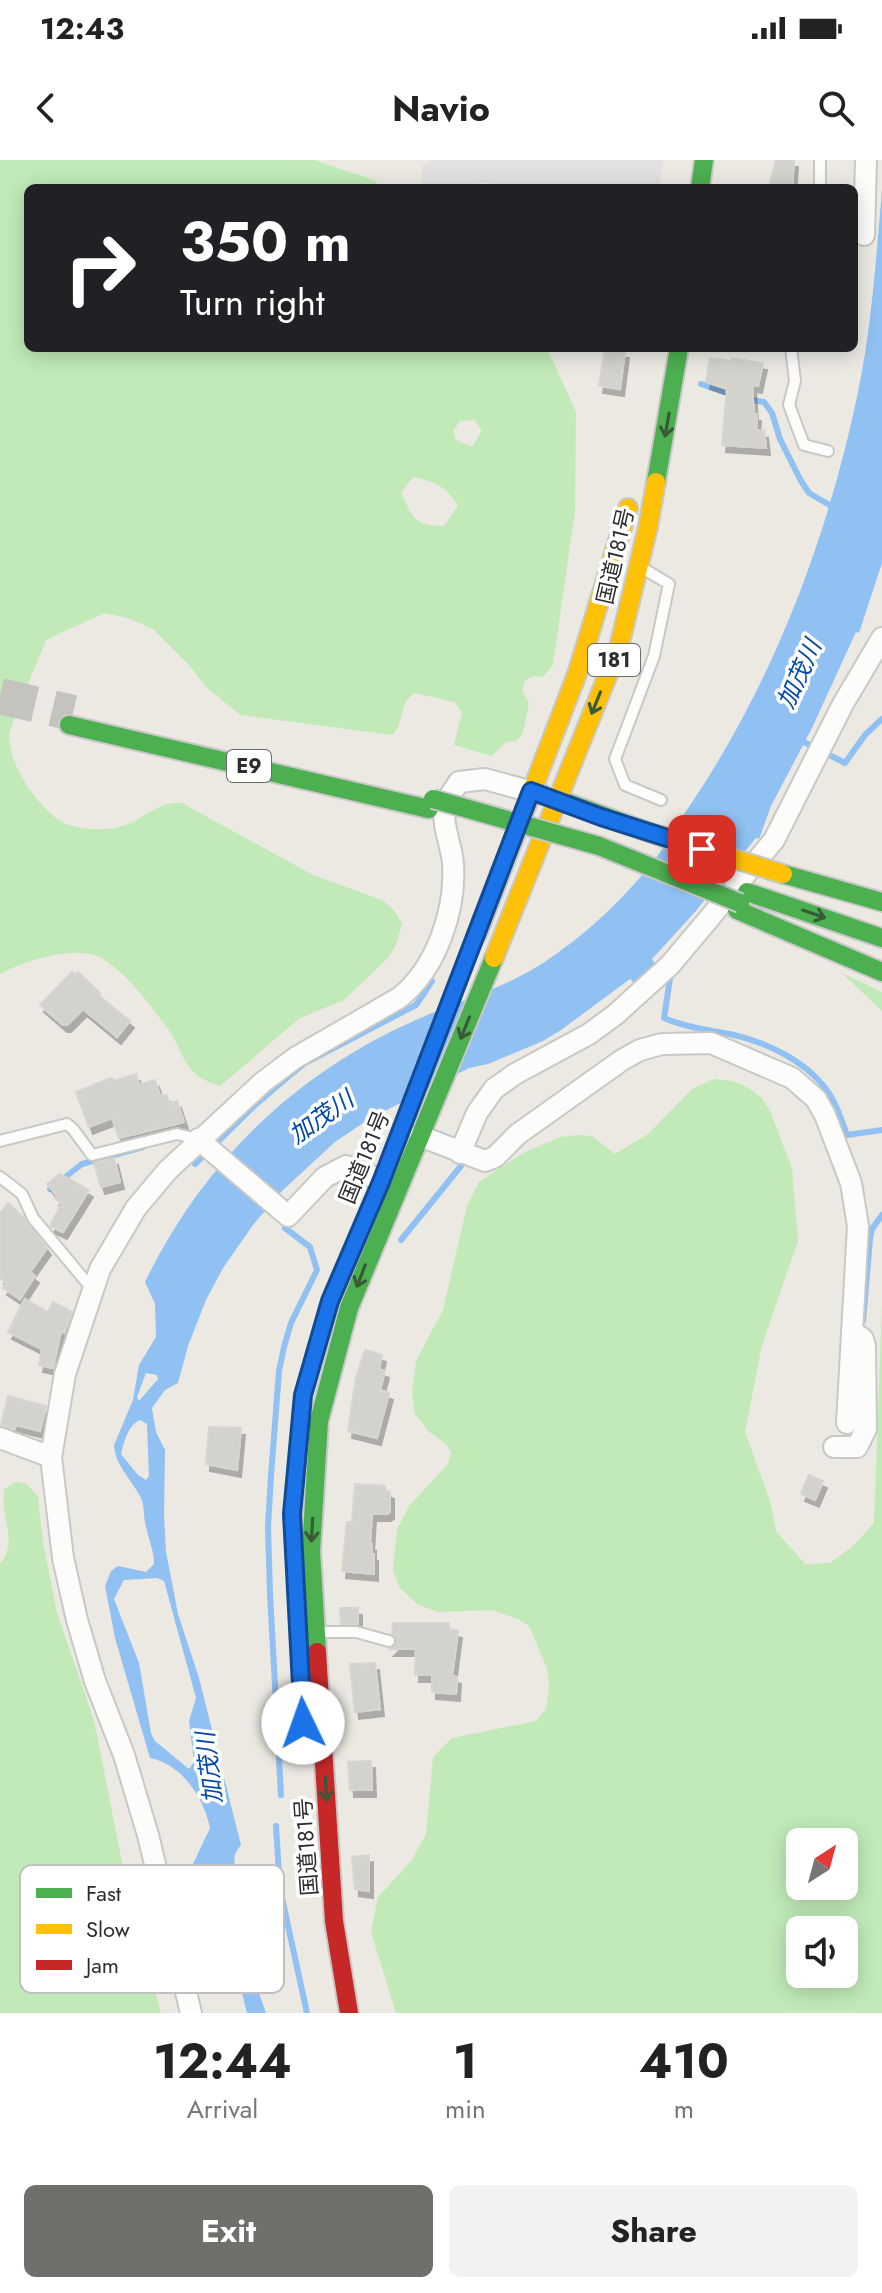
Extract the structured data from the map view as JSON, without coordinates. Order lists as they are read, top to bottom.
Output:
{
  "streets": {
    "main road": ["国道181号", "181", "E9"]
  },
  "water": ["加茂川"],
  "legend": ["Fast", "Slow", "Jam"],
  "north": "top right",
  "page": {
    "status": "12:43",
    "header": "Navio",
    "turn": ["350 m", "Turn right"],
    "eta": [
      "12:44",
      "Arrival",
      "1",
      "min",
      "410",
      "m"
    ],
    "buttons": ["Exit", "Share"]
  }
}
